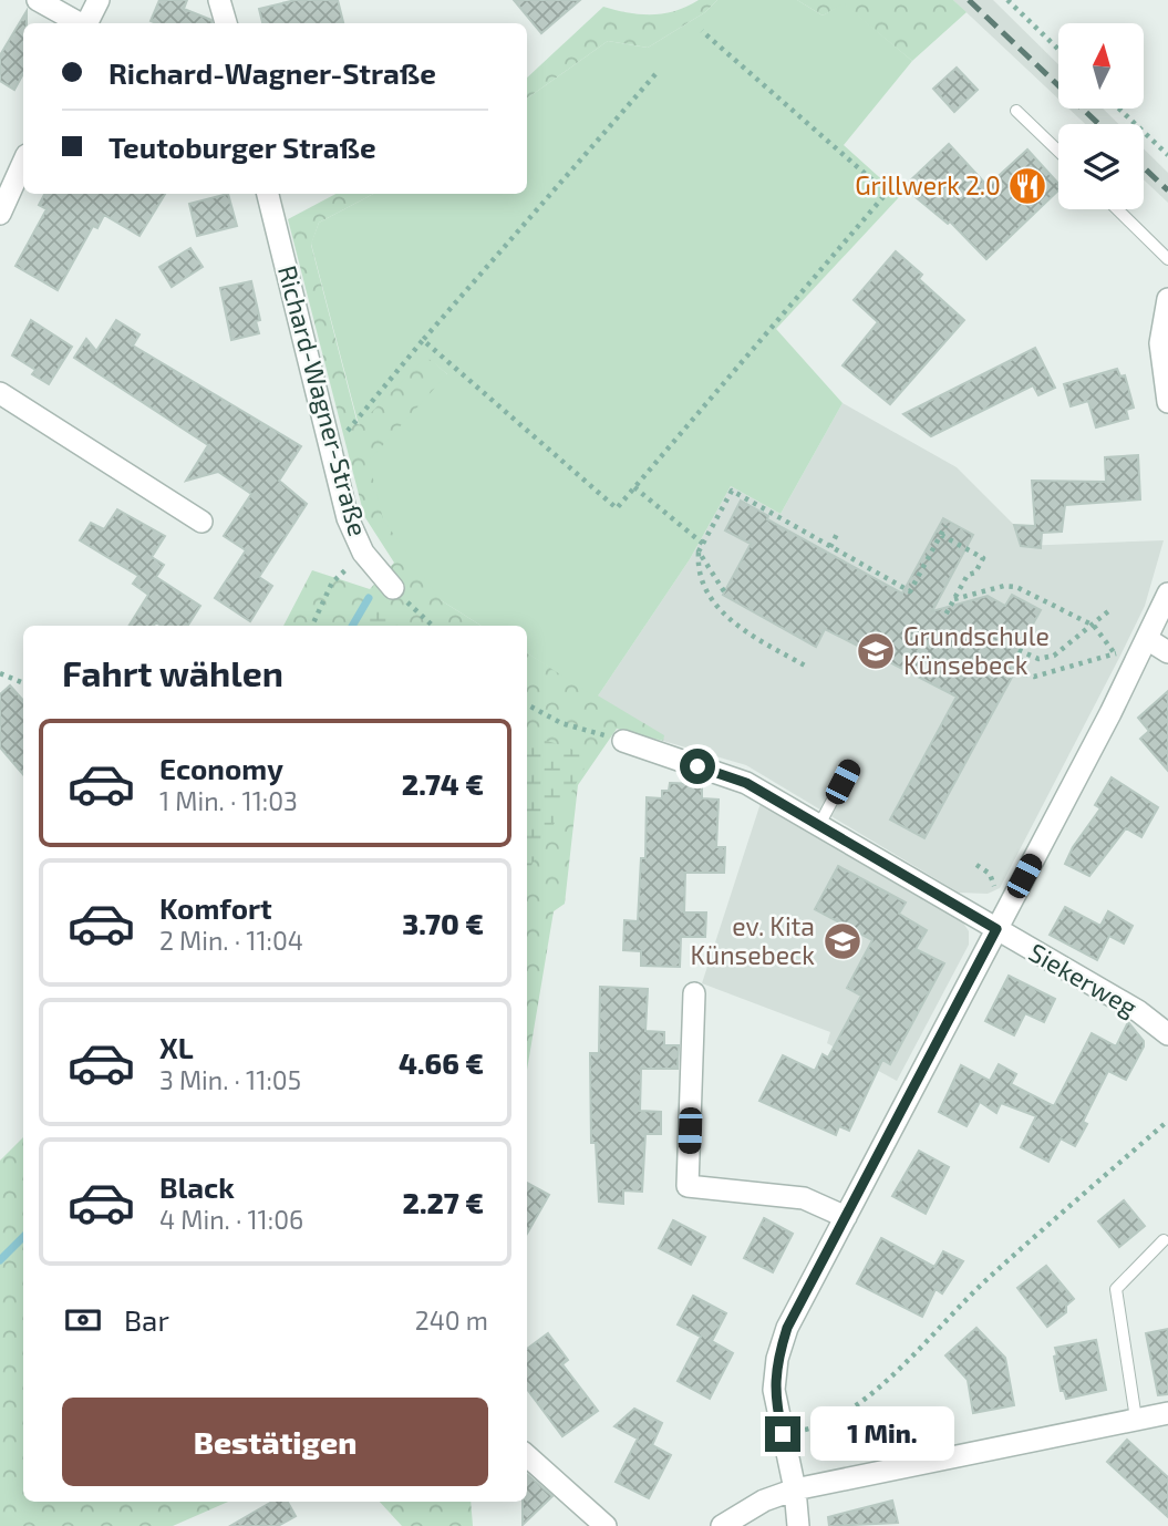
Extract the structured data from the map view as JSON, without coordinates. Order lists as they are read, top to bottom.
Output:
{
  "streets": {
    "street": ["Richard-Wagner-Straße", "Siekerweg"]
  },
  "places": {
    "restaurant": ["Grillwerk 2.0"],
    "school or university": ["Grundschule Künsebeck", "ev. Kita Künsebeck"]
  },
  "north": "top",
  "page": {
    "banner": ["Richard-Wagner-Straße", "Teutoburger Straße"],
    "heading": "Fahrt wählen",
    "list": [
      {
        "name": "Economy",
        "note": "1 Min. · 11:03",
        "value": "2.74 €"
      },
      {
        "name": "Komfort",
        "note": "2 Min. · 11:04",
        "value": "3.70 €"
      },
      {
        "name": "XL",
        "note": "3 Min. · 11:05",
        "value": "4.66 €"
      },
      {
        "name": "Black",
        "note": "4 Min. · 11:06",
        "value": "2.27 €"
      }
    ],
    "pay": ["Bar", "240 m"],
    "buttons": "Bestätigen",
    "bubble": "1 Min."
  }
}
